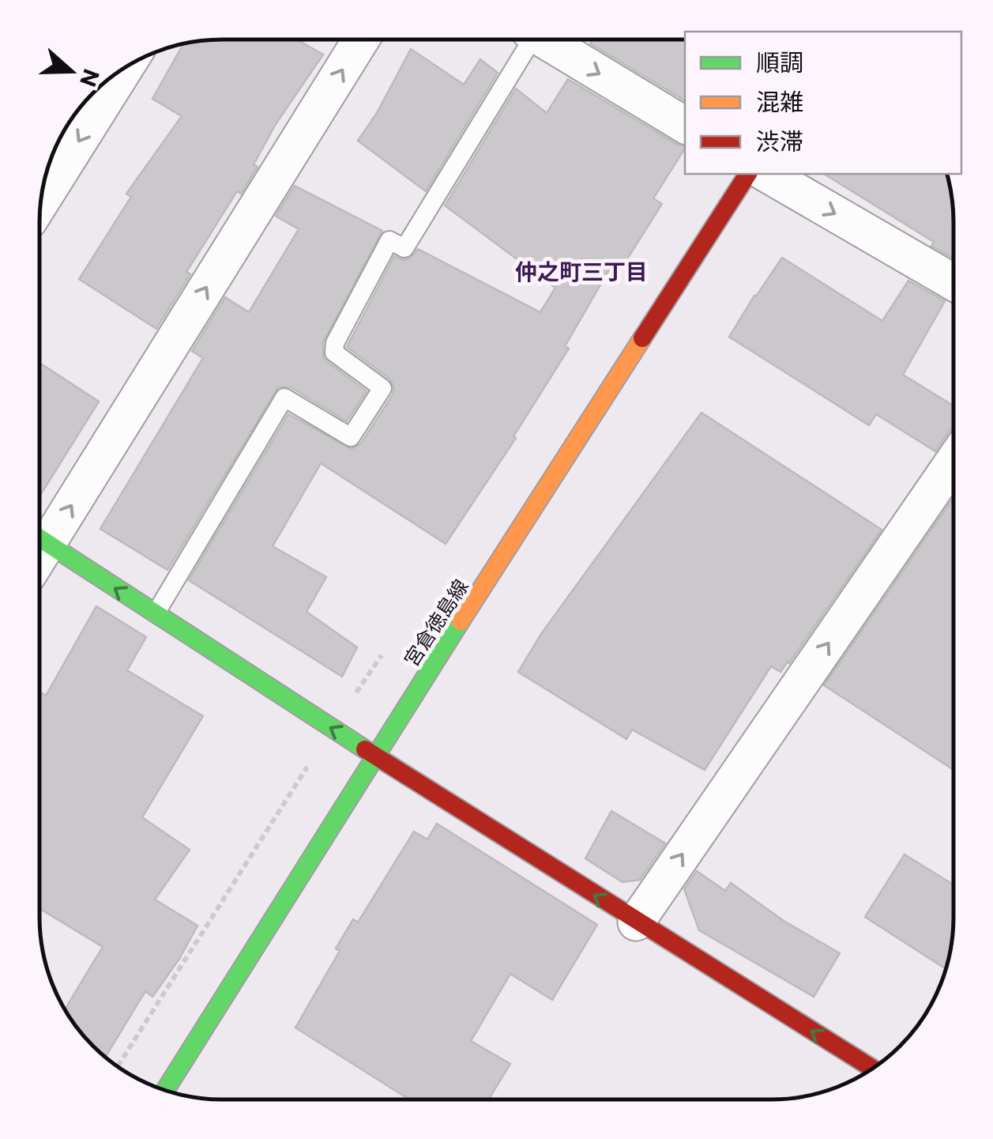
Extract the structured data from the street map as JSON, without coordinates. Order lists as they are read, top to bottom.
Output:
{
  "streets": {
    "main road": ["宮倉徳島線"]
  },
  "districts": ["仲之町三丁目"],
  "legend": ["順調", "混雑", "渋滞"],
  "north": "right"
}
